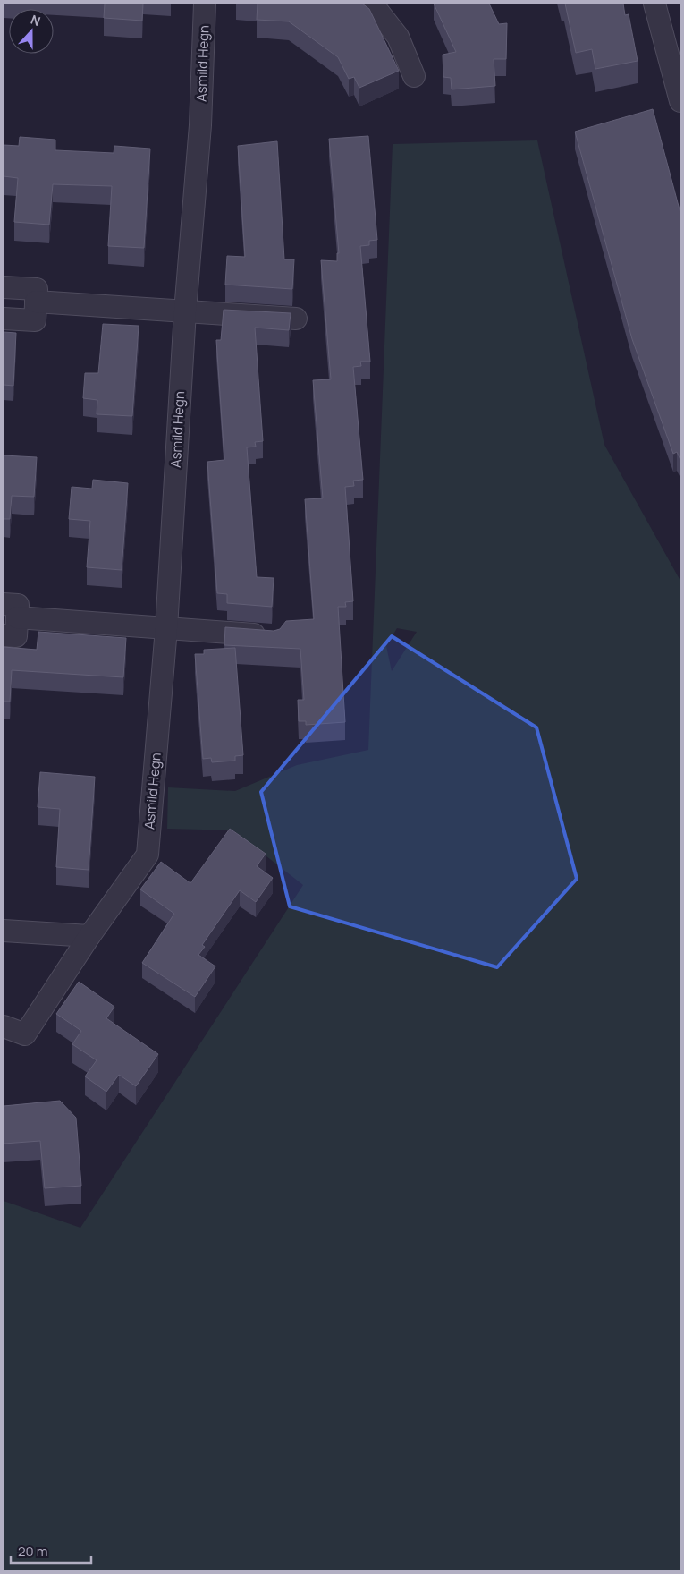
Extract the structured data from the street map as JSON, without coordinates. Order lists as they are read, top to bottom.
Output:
{
  "streets": {
    "street": ["Asmild Hegn"]
  },
  "scale_bar": "20 m",
  "north": "top"
}
